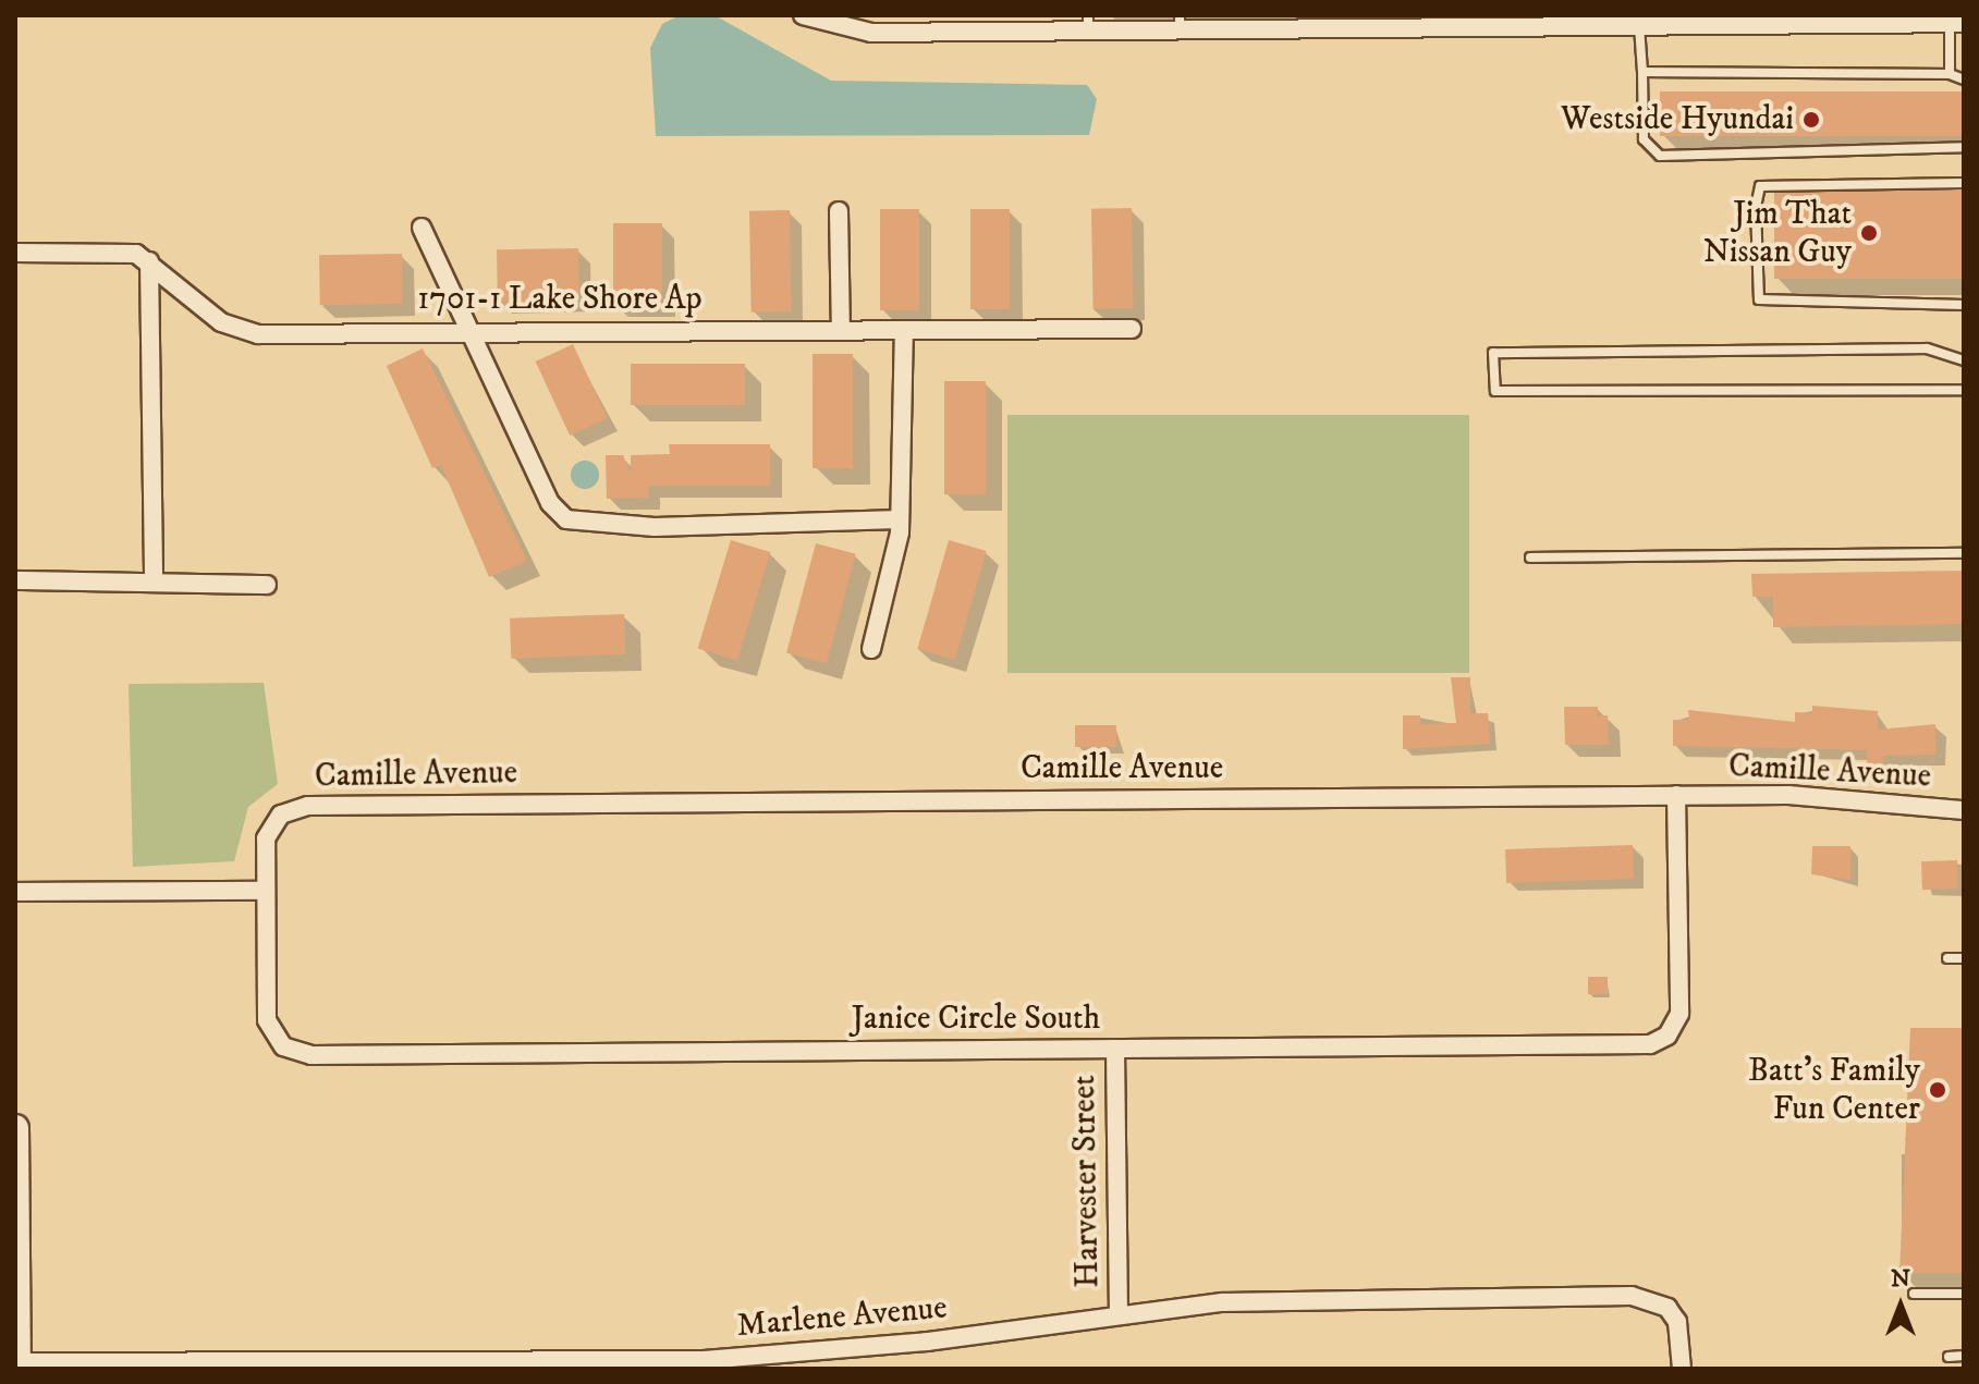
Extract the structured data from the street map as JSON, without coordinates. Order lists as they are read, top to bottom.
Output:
{
  "streets": {
    "street": [
      "1701-1 Lake Shore Ap",
      "Camille Avenue",
      "Janice Circle South",
      "Harvester Street",
      "Marlene Avenue"
    ]
  },
  "crossings": [
    ["Camille Avenue", "Janice Circle South"],
    ["Janice Circle South", "Harvester Street"],
    ["Harvester Street", "Marlene Avenue"]
  ],
  "places": ["Westside Hyundai", "Jim That Nissan Guy", "Batt's Family Fun Center"],
  "north": "top"
}
